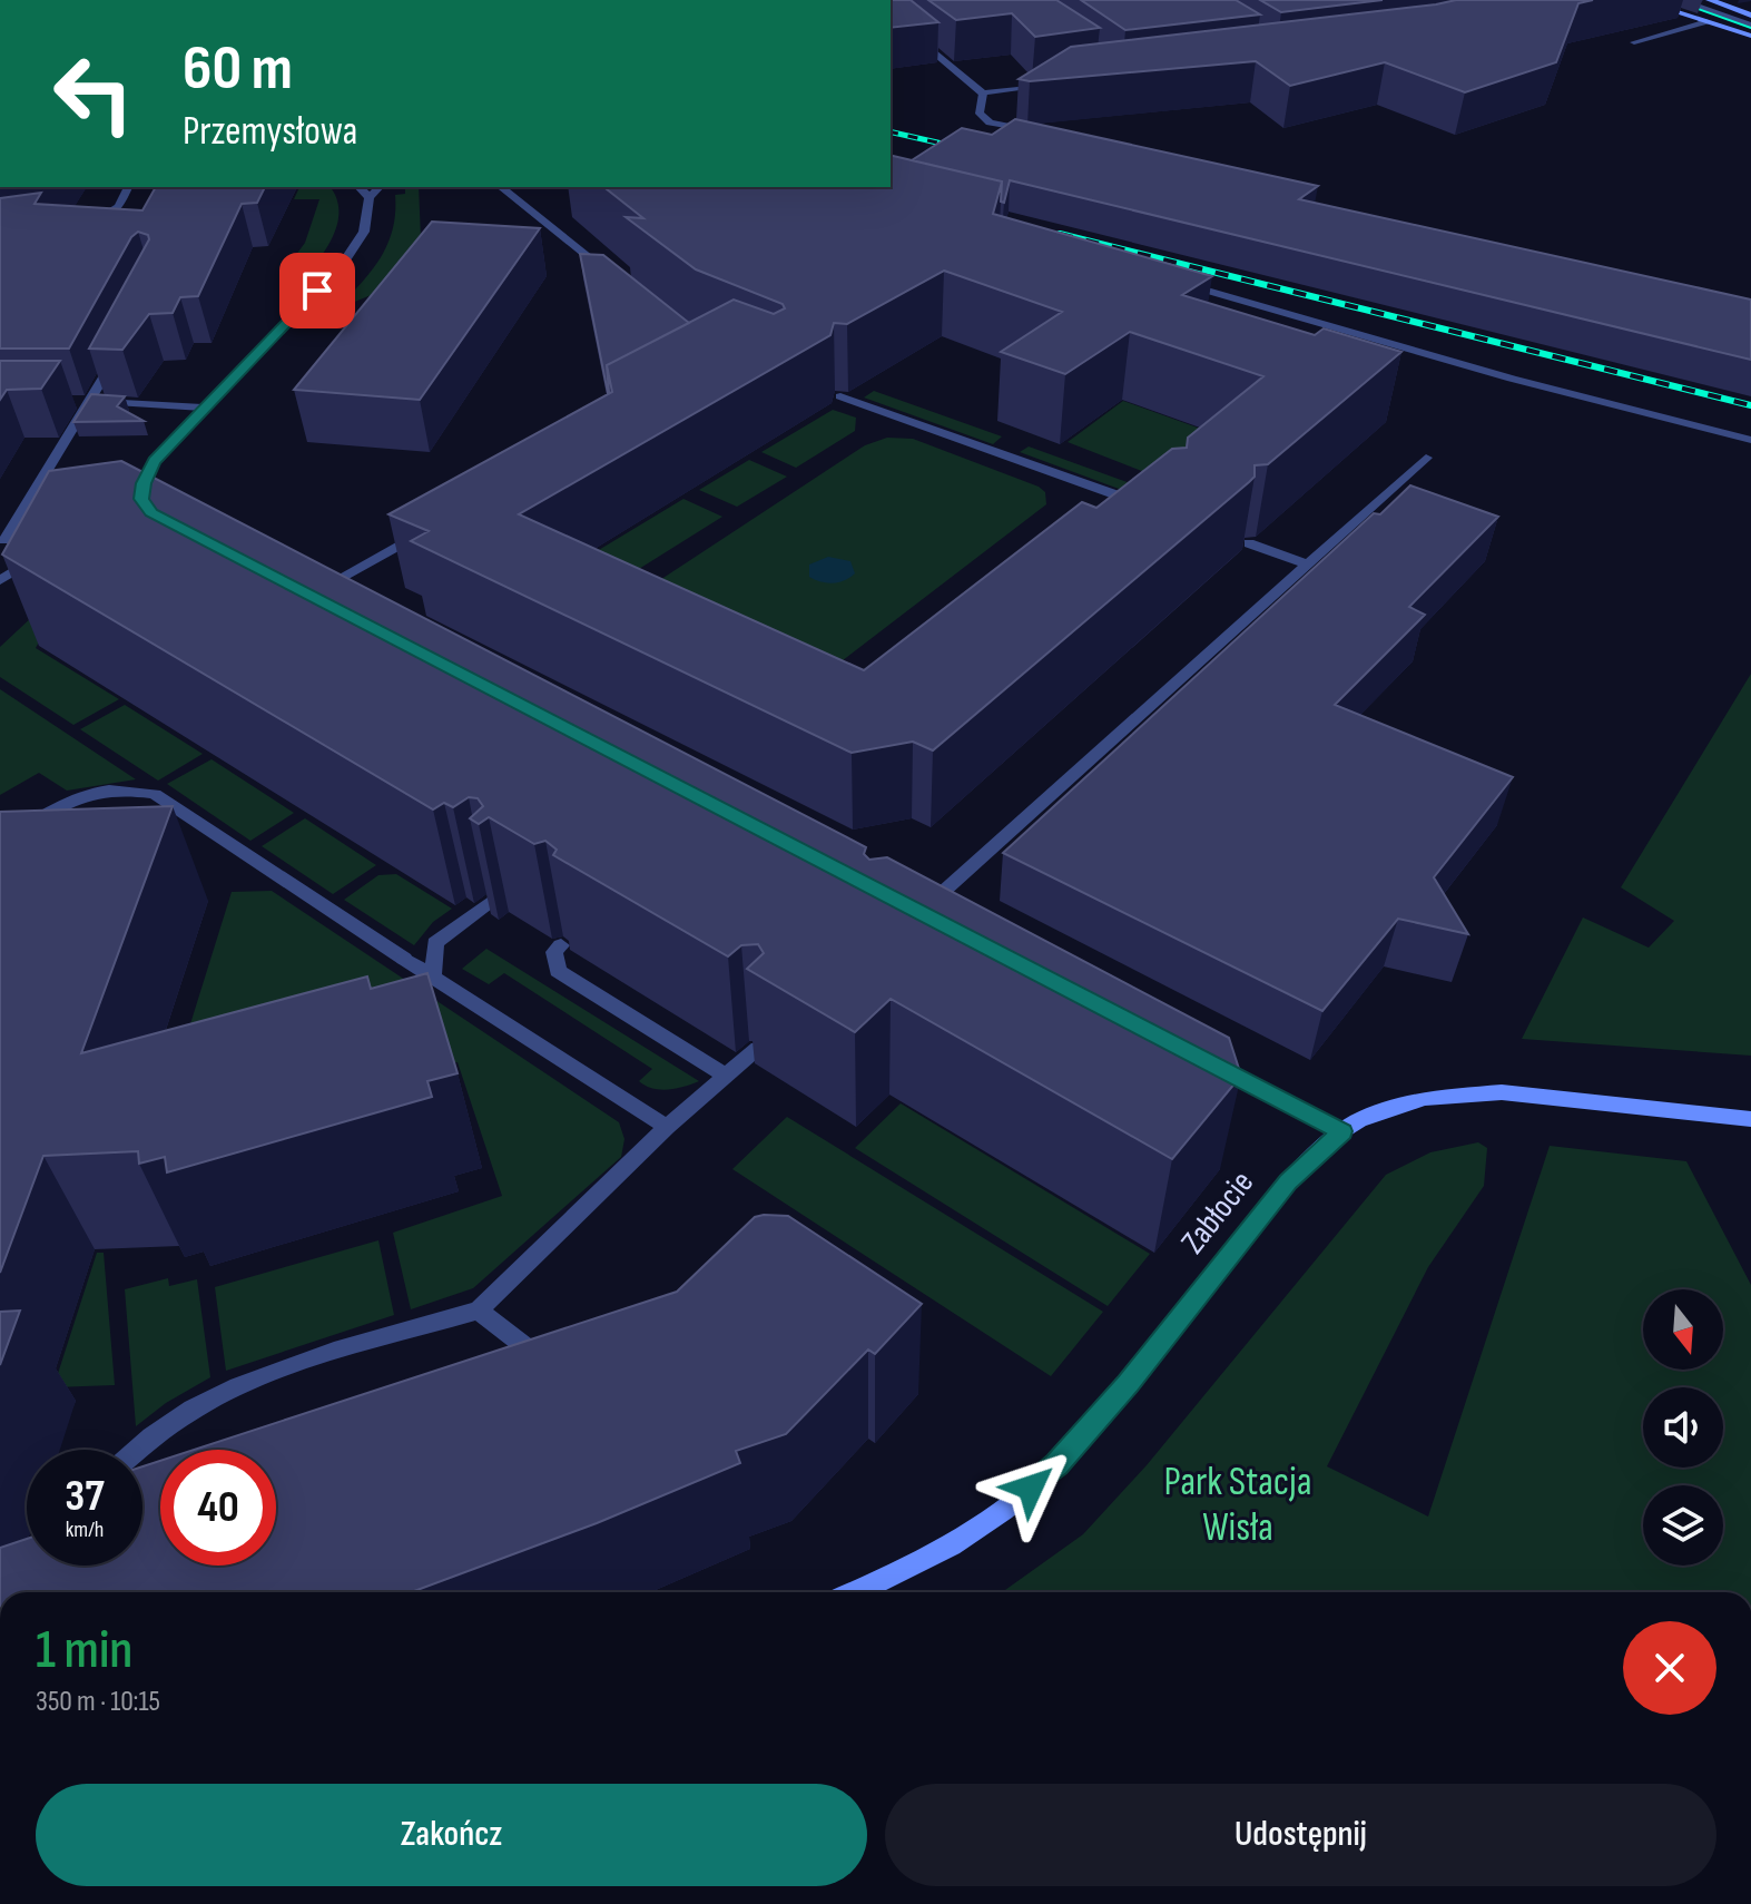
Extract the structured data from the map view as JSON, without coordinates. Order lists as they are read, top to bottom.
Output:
{
  "streets": {
    "street": ["Zabłocie"]
  },
  "parks": ["Park Stacja Wisła"],
  "north": "bottom",
  "page": {
    "turn": ["60 m", "Przemysłowa"],
    "speed": "37 km/h",
    "limit": "40",
    "heading": ["1 min", "350 m · 10:15"],
    "buttons": ["Zakończ", "Udostępnij"]
  }
}
